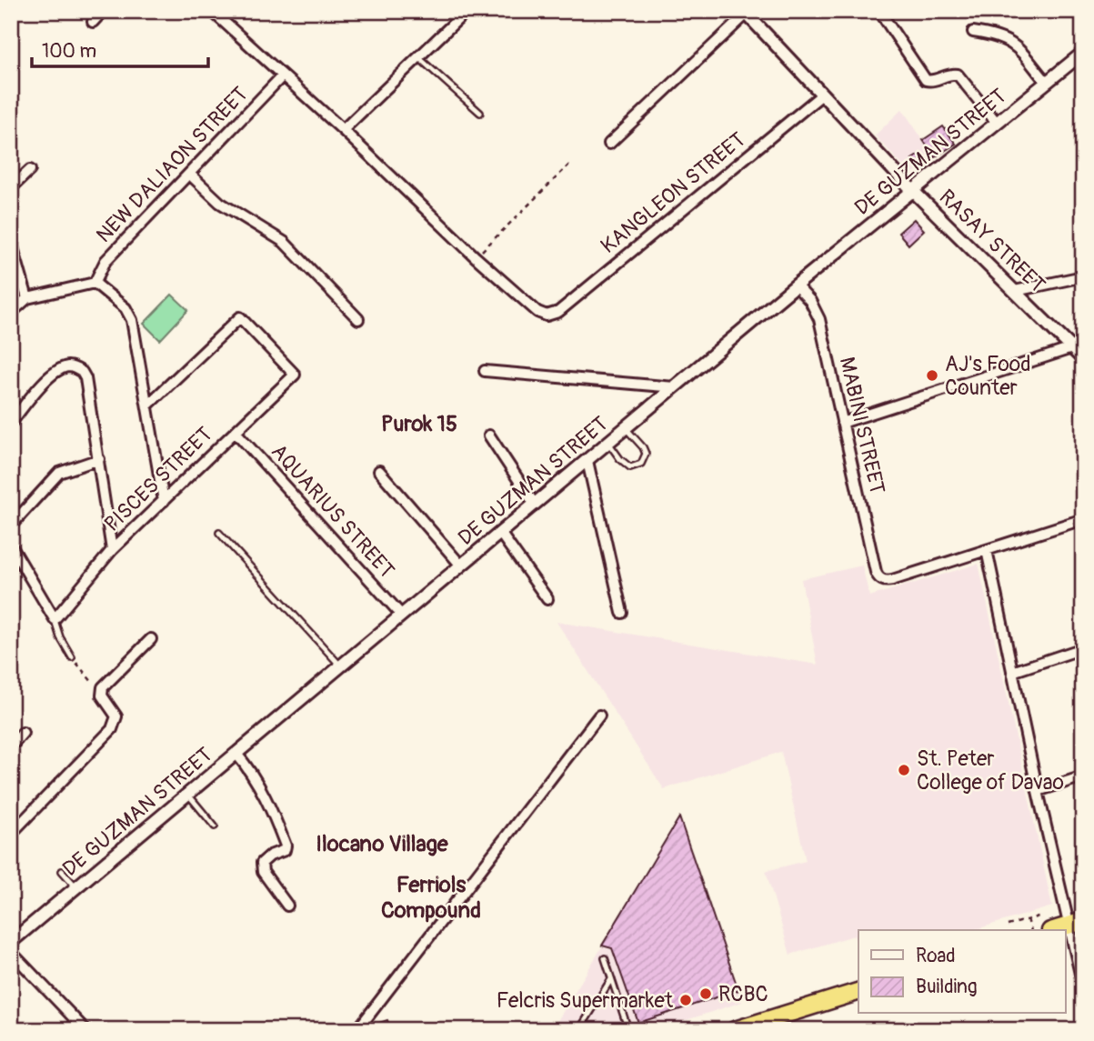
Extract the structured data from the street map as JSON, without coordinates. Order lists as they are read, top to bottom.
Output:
{
  "streets": {
    "street": [
      "DE GUZMAN STREET",
      "NEW DALIAON STREET",
      "KANGLEON STREET",
      "RASAY STREET",
      "MABINI STREET",
      "PISCES STREET",
      "AQUARIUS STREET"
    ]
  },
  "crossings": [
    ["DE GUZMAN STREET", "RASAY STREET"],
    ["DE GUZMAN STREET", "MABINI STREET"],
    ["DE GUZMAN STREET", "AQUARIUS STREET"],
    ["KANGLEON STREET", "RASAY STREET"],
    ["PISCES STREET", "AQUARIUS STREET"]
  ],
  "districts": ["Purok 15", "Ilocano Village", "Ferriols Compound"],
  "places": [
    "AJ's Food Counter",
    "St. Peter College of Davao",
    "RCBC",
    "Felcris Supermarket"
  ],
  "legend": ["Road", "Building"],
  "scale_bar": "100 m"
}
